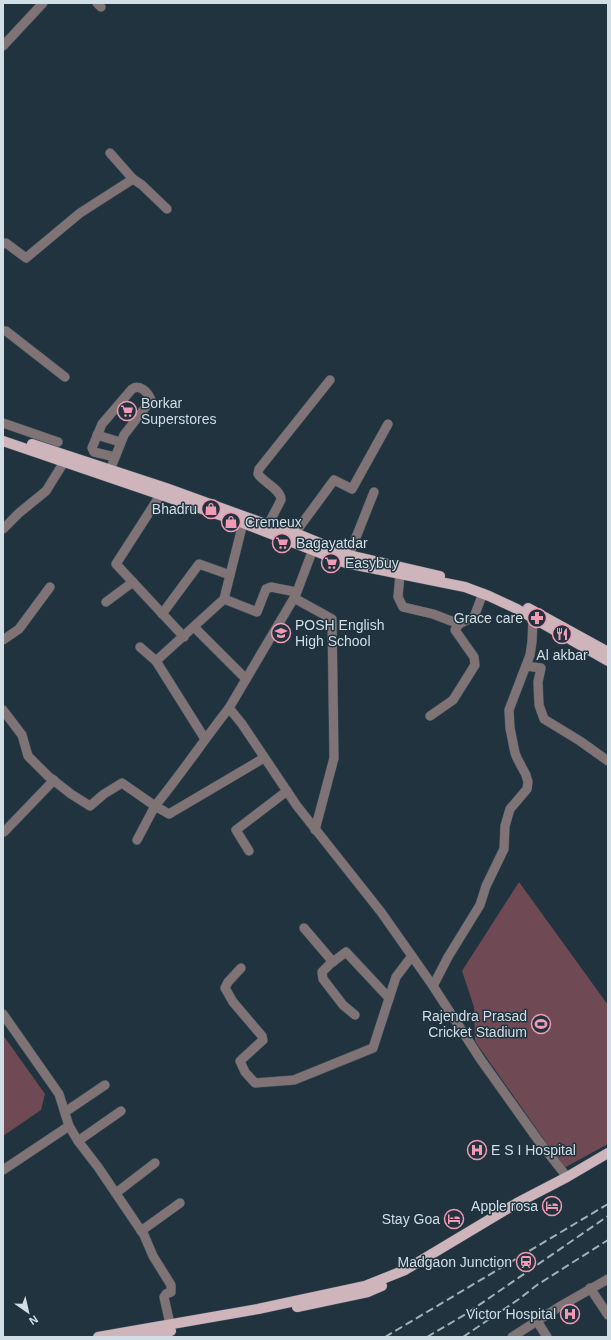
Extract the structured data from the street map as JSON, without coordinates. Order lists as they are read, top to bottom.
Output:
{
  "places": {
    "supermarket": ["Borkar Superstores", "Bagayatdar", "Easybuy"],
    "shop": ["Bhadru", "Cremeux"],
    "pharmacy": ["Grace care"],
    "school or university": ["POSH English High School"],
    "restaurant": ["Al akbar"],
    "sports": ["Rajendra Prasad Cricket Stadium"],
    "hospital": ["E S I Hospital", "Victor Hospital"],
    "hotel": ["Apple rosa", "Stay Goa"],
    "station": ["Madgaon Junction"]
  },
  "north": "bottom right"
}
